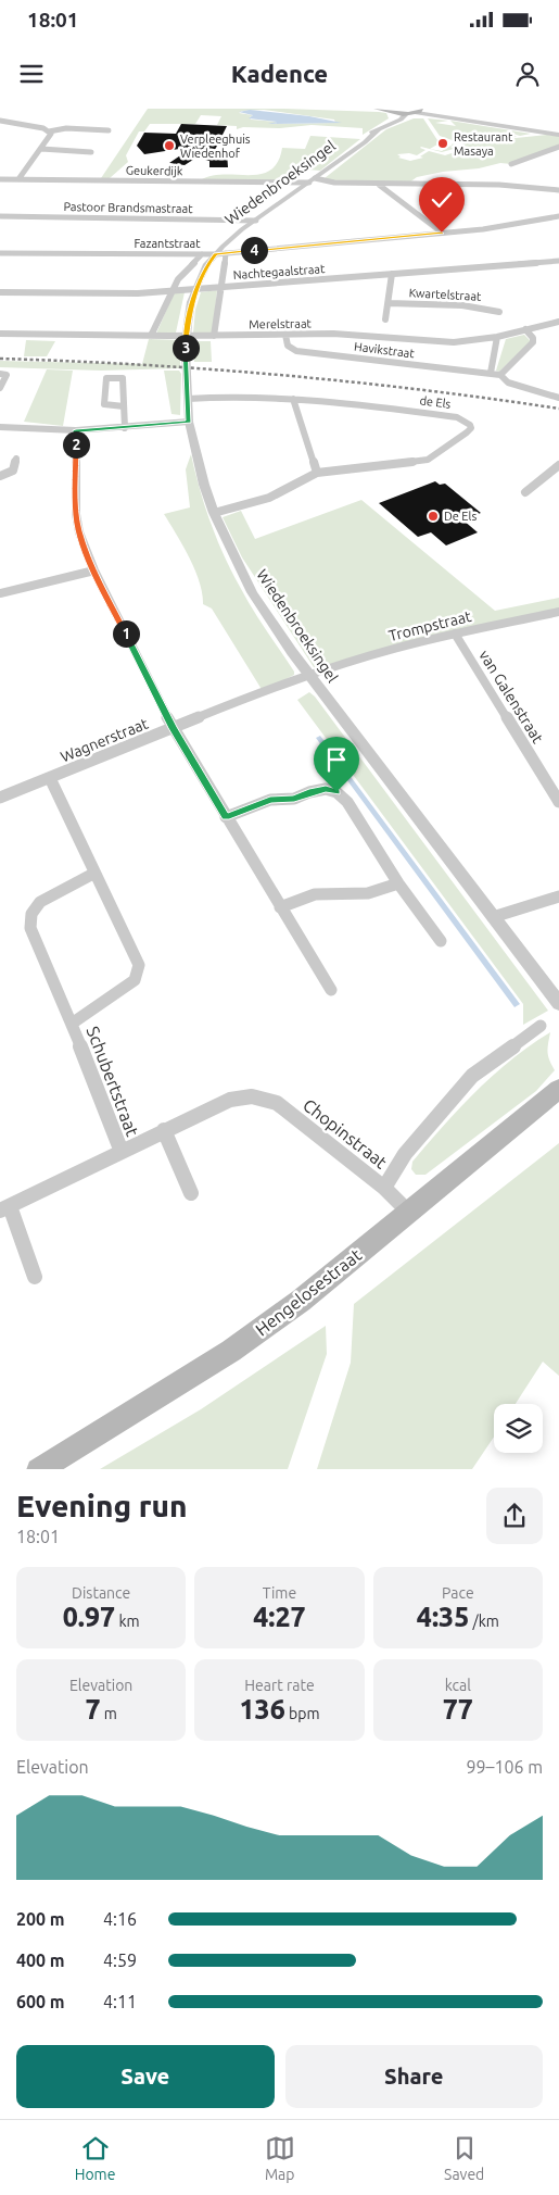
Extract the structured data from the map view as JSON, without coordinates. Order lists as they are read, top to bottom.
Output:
{
  "streets": {
    "main road": ["Hengelosestraat"],
    "street": [
      "Geukerdijk",
      "Wiedenbroeksingel",
      "Pastoor Brandsmastraat",
      "Fazantstraat",
      "Nachtegaalstraat",
      "Kwartelstraat",
      "Merelstraat",
      "Havikstraat",
      "de Els",
      "Trompstraat",
      "van Galenstraat",
      "Wagnerstraat",
      "Schubertstraat",
      "Chopinstraat"
    ]
  },
  "crossings": [
    ["Geukerdijk", "Wiedenbroeksingel"],
    ["Wiedenbroeksingel", "Pastoor Brandsmastraat"],
    ["Wiedenbroeksingel", "Fazantstraat"],
    ["Wiedenbroeksingel", "Nachtegaalstraat"],
    ["Wiedenbroeksingel", "Merelstraat"],
    ["Wiedenbroeksingel", "de Els"],
    ["Wiedenbroeksingel", "Trompstraat"],
    ["Wiedenbroeksingel", "Wagnerstraat"],
    ["Nachtegaalstraat", "Kwartelstraat"],
    ["Merelstraat", "Havikstraat"],
    ["Trompstraat", "van Galenstraat"],
    ["Trompstraat", "Wagnerstraat"],
    ["Wagnerstraat", "Schubertstraat"],
    ["Schubertstraat", "Chopinstraat"]
  ],
  "places": ["Restaurant Masaya", "Verpleeghuis Wiedenhof", "De Els"],
  "page": {
    "status": "18:01",
    "header": "Kadence",
    "pins": [
      "4",
      "3",
      "2",
      "1"
    ],
    "heading": ["Evening run", "18:01"],
    "stats": [
      ["Distance", "0.97 km"],
      ["Time", "4:27"],
      ["Pace", "4:35 /km"],
      ["Elevation", "7 m"],
      ["Heart rate", "136 bpm"],
      ["kcal", "77"]
    ],
    "chart": ["Elevation", "99–106 m"],
    "list": [
      {
        "name": "200 m",
        "note": "4:16"
      },
      {
        "name": "400 m",
        "note": "4:59"
      },
      {
        "name": "600 m",
        "note": "4:11"
      }
    ],
    "buttons": ["Save", "Share"],
    "tabs": ["Home", "Map", "Saved"]
  }
}
